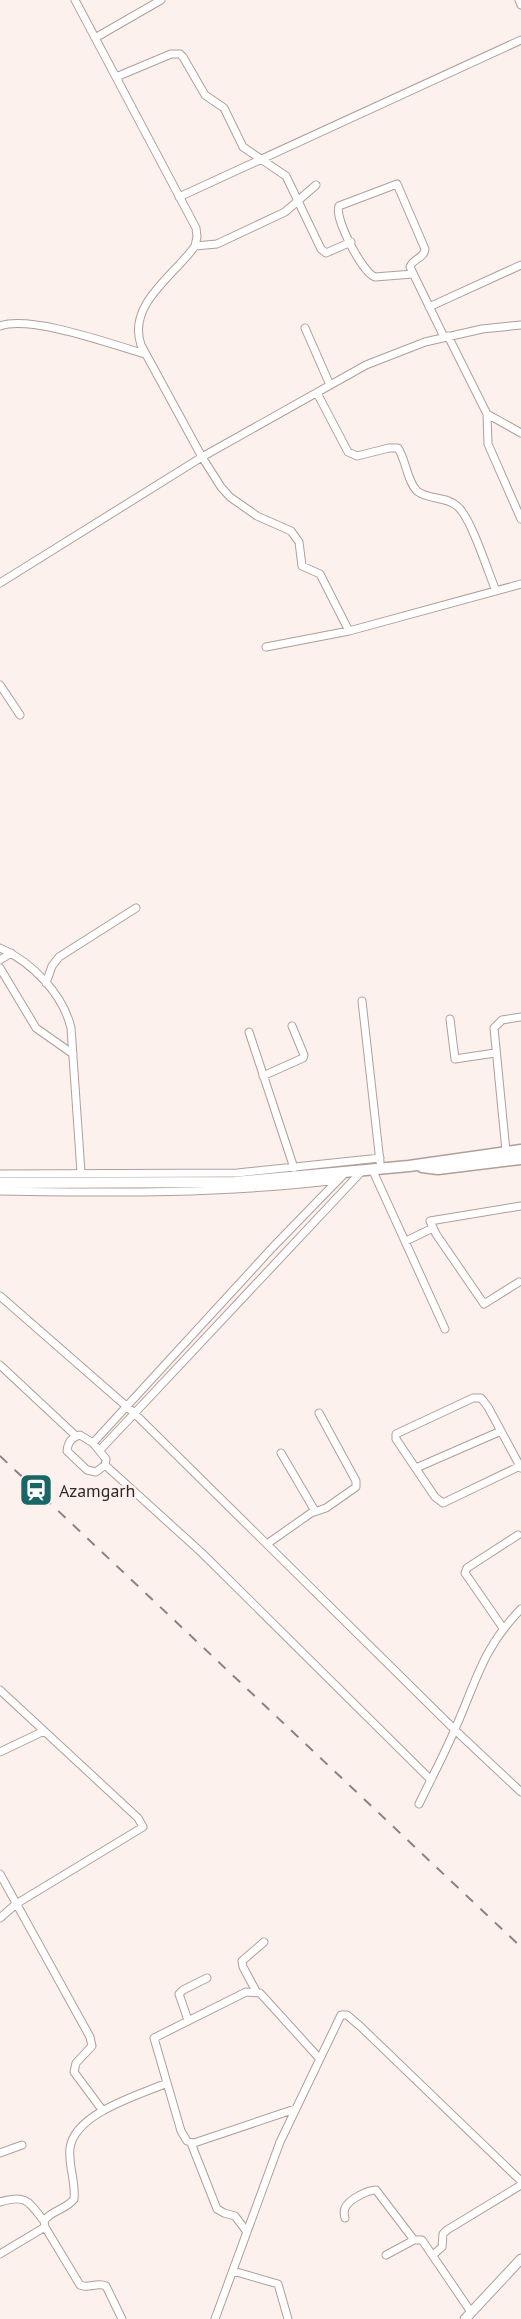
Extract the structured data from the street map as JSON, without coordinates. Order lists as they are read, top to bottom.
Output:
{
  "places": {
    "station": ["Azamgarh"]
  }
}
